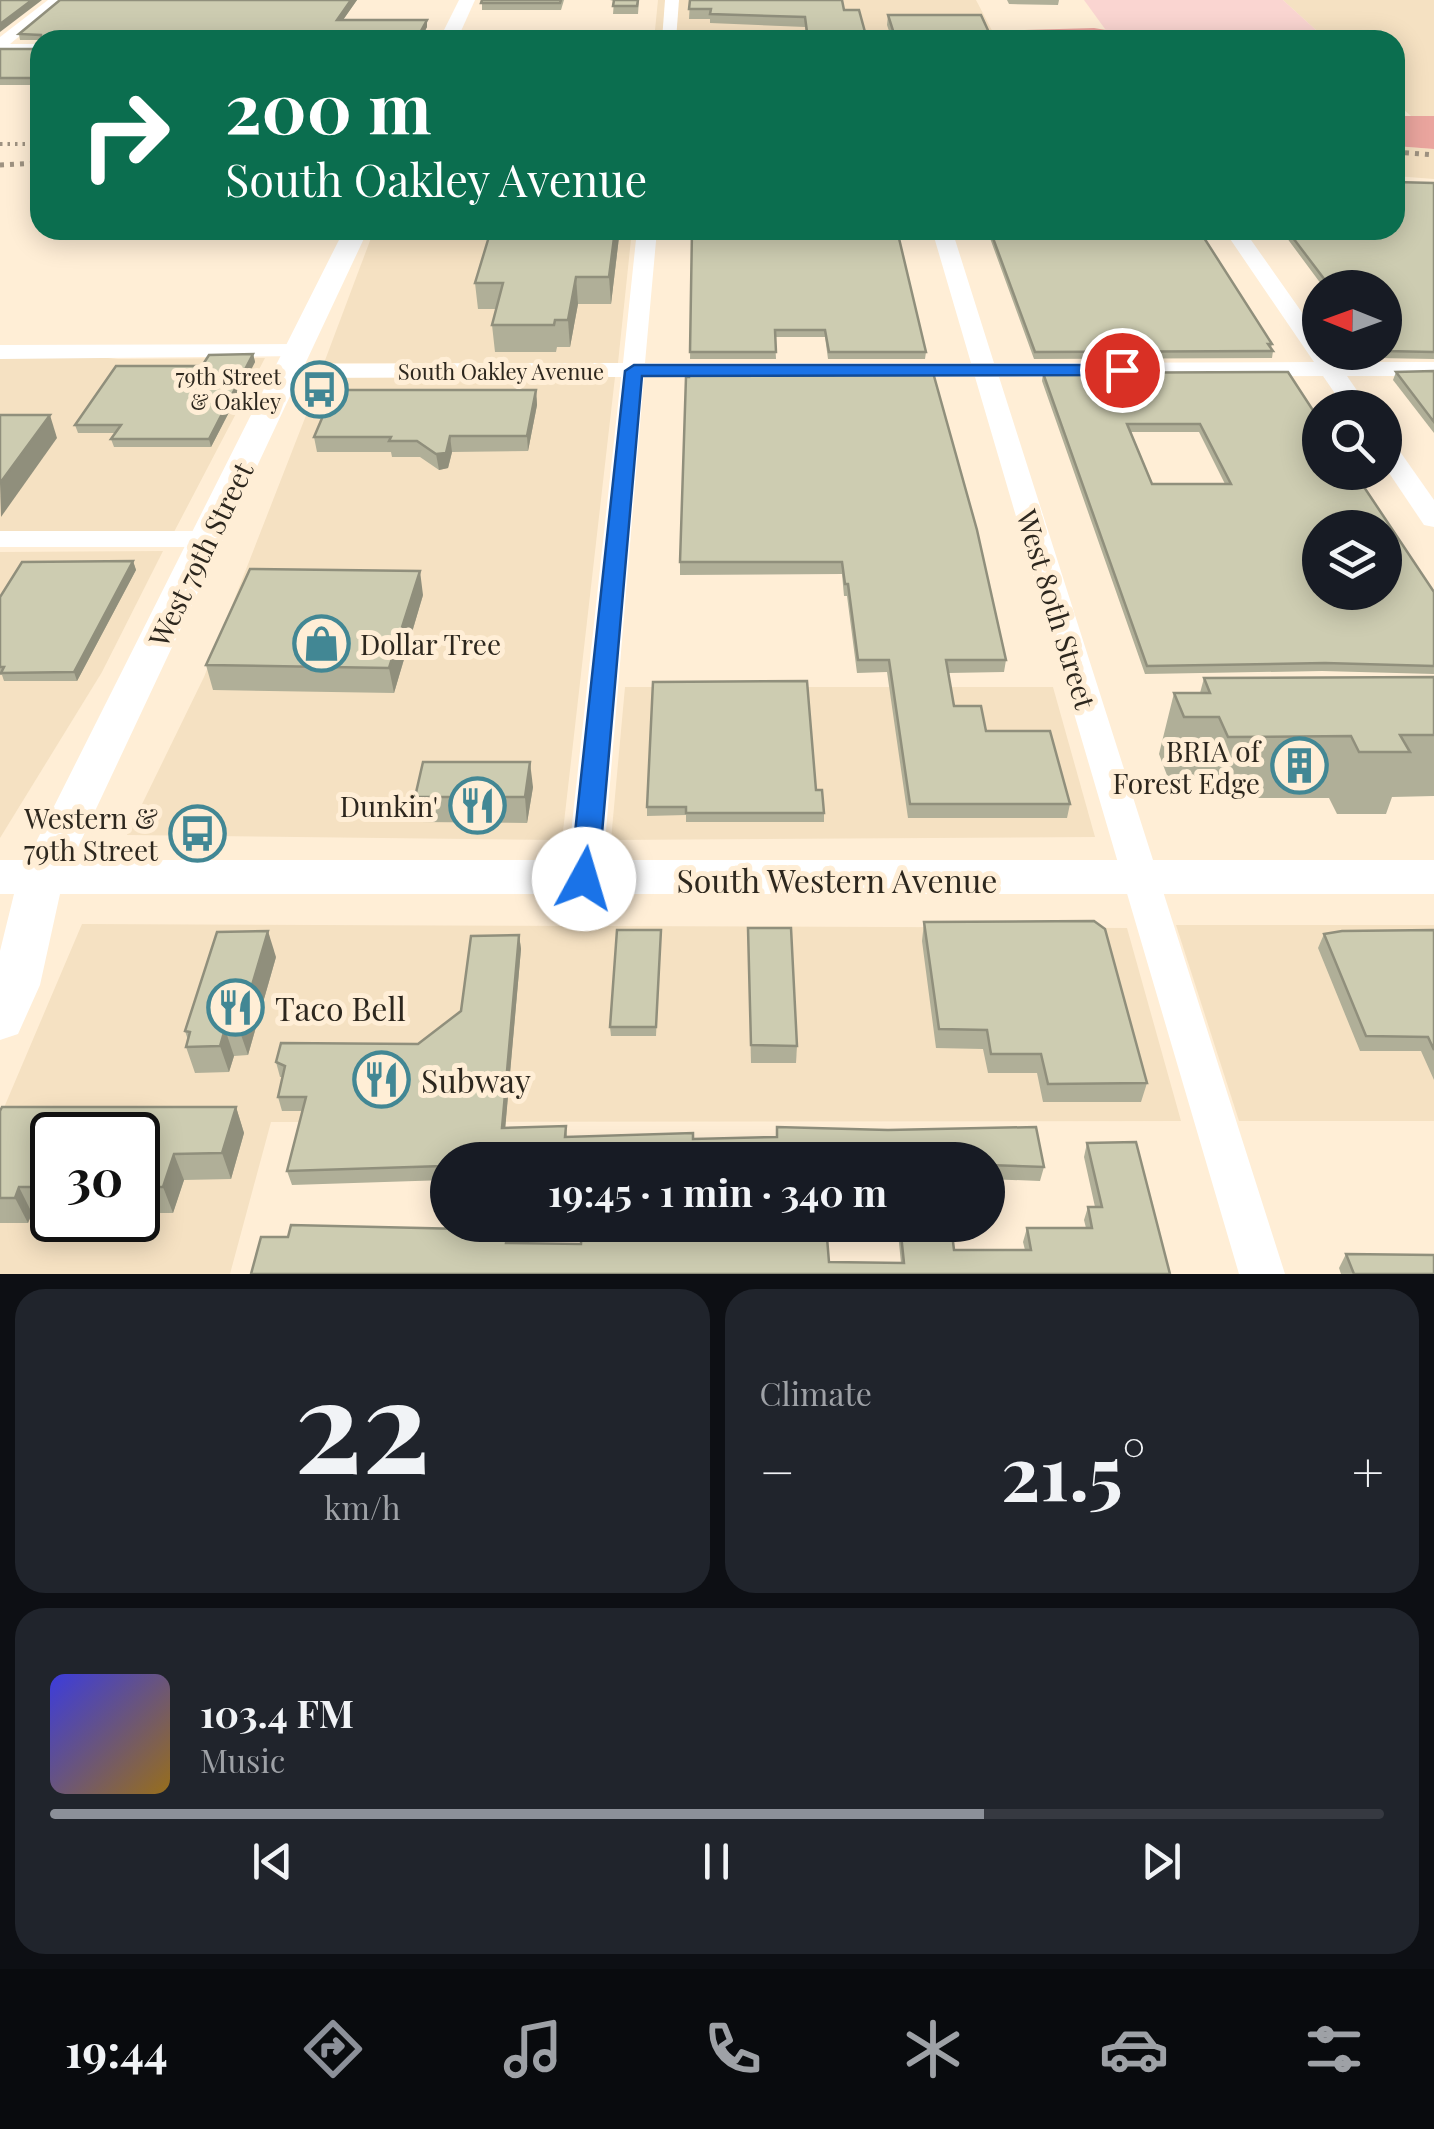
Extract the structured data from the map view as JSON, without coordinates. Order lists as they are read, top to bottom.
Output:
{
  "streets": {
    "main road": ["West 79th Street", "South Western Avenue"],
    "street": ["South Oakley Avenue", "West 80th Street"]
  },
  "crossings": [
    ["South Oakley Avenue", "West 79th Street"],
    ["South Oakley Avenue", "West 80th Street"],
    ["West 79th Street", "South Western Avenue"],
    ["West 80th Street", "South Western Avenue"]
  ],
  "places": {
    "bus stop": ["79th Street & Oakley", "Western & 79th Street"],
    "shop": ["Dollar Tree"],
    "building": ["BRIA of Forest Edge"],
    "restaurant": ["Dunkin'", "Taco Bell", "Subway"]
  },
  "north": "left",
  "page": {
    "turn": ["200 m", "South Oakley Avenue"],
    "limit": "30",
    "trip": "19:45 · 1 min · 340 m",
    "tile": [
      ["22", "km/h"],
      "Climate"
    ],
    "heat": ["−", "21.5°", "+"],
    "song": ["103.4 FM", "Music"],
    "tabs": "19:44"
  }
}
